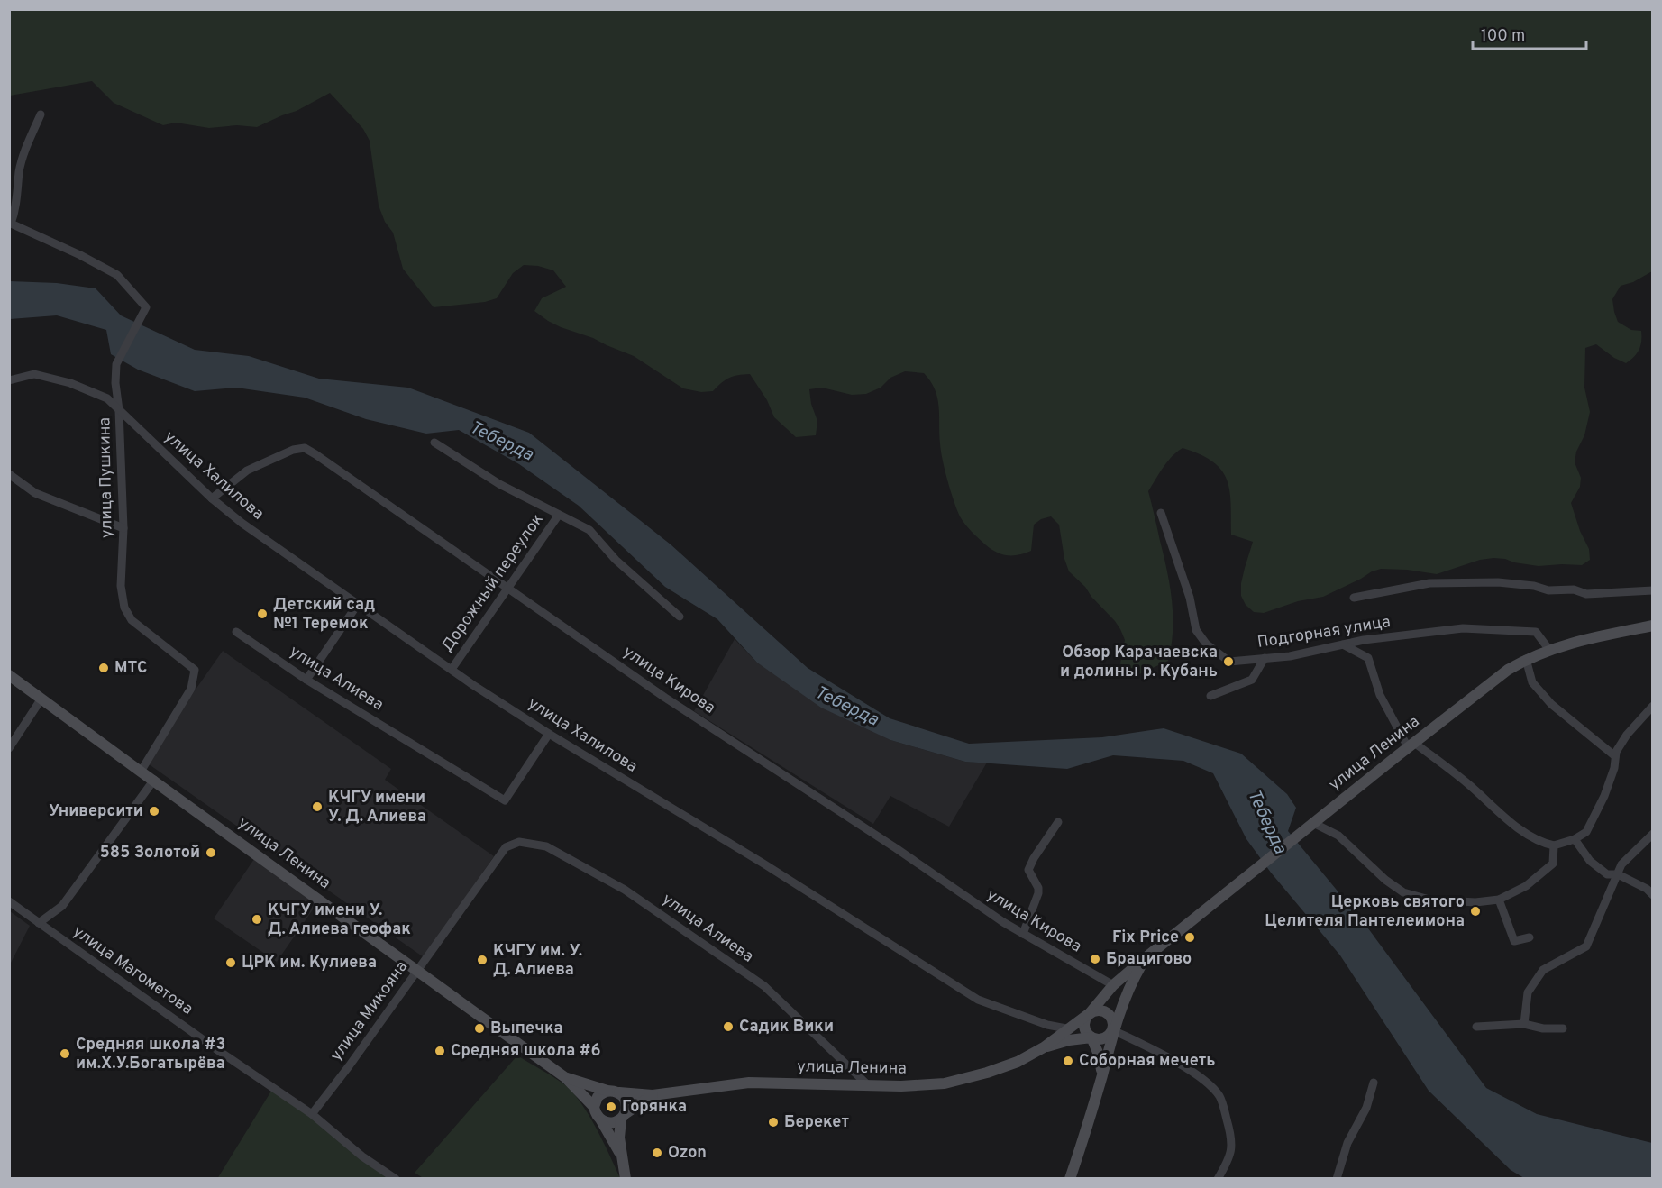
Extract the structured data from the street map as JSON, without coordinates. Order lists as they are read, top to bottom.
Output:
{
  "streets": {
    "main road": ["улица Ленина"],
    "street": [
      "улица Халилова",
      "улица Пушкина",
      "Дорожный переулок",
      "Подгорная улица",
      "улица Алиева",
      "улица Кирова",
      "улица Магометова",
      "улица Микояна"
    ]
  },
  "crossings": [
    ["улица Халилова", "улица Пушкина"],
    ["улица Халилова", "Дорожный переулок"],
    ["улица Халилова", "улица Алиева"],
    ["улица Халилова", "улица Кирова"],
    ["улица Халилова", "улица Ленина"],
    ["улица Пушкина", "улица Ленина"],
    ["Дорожный переулок", "улица Кирова"],
    ["Подгорная улица", "улица Ленина"],
    ["улица Алиева", "улица Ленина"],
    ["улица Алиева", "улица Микояна"],
    ["улица Кирова", "улица Ленина"],
    ["улица Ленина", "улица Микояна"],
    ["улица Магометова", "улица Микояна"]
  ],
  "water": ["Теберда"],
  "places": [
    "Детский сад №1 Теремок",
    "Обзор Карачаевска и долины р. Кубань",
    "МТС",
    "КЧГУ имени У. Д. Алиева",
    "Университи",
    "585 Золотой",
    "Церковь святого Целителя Пантелеимона",
    "КЧГУ имени У. Д. Алиева геофак",
    "Fix Price",
    "Брацигово",
    "КЧГУ им. У. Д. Алиева",
    "ЦРК им. Кулиева",
    "Садик Вики",
    "Выпечка",
    "Средняя школа #6",
    "Средняя школа #3 им.Х.У.Богатырёва",
    "Соборная мечеть",
    "Горянка",
    "Берекет",
    "Ozon"
  ],
  "scale_bar": "100 m"
}
